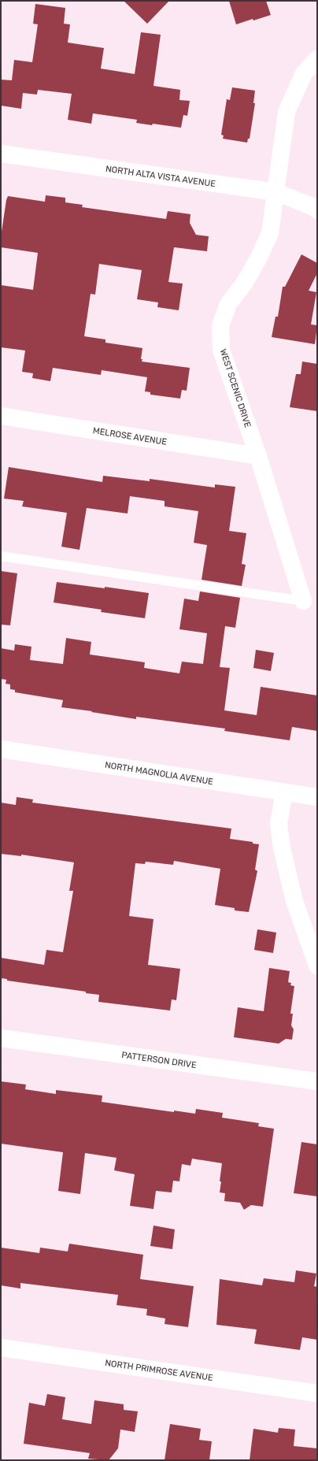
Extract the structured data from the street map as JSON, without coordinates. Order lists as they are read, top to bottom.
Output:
{
  "streets": {
    "street": [
      "NORTH ALTA VISTA AVENUE",
      "WEST SCENIC DRIVE",
      "MELROSE AVENUE",
      "NORTH MAGNOLIA AVENUE",
      "PATTERSON DRIVE",
      "NORTH PRIMROSE AVENUE"
    ]
  },
  "crossings": [
    ["NORTH ALTA VISTA AVENUE", "WEST SCENIC DRIVE"],
    ["WEST SCENIC DRIVE", "MELROSE AVENUE"]
  ]
}
